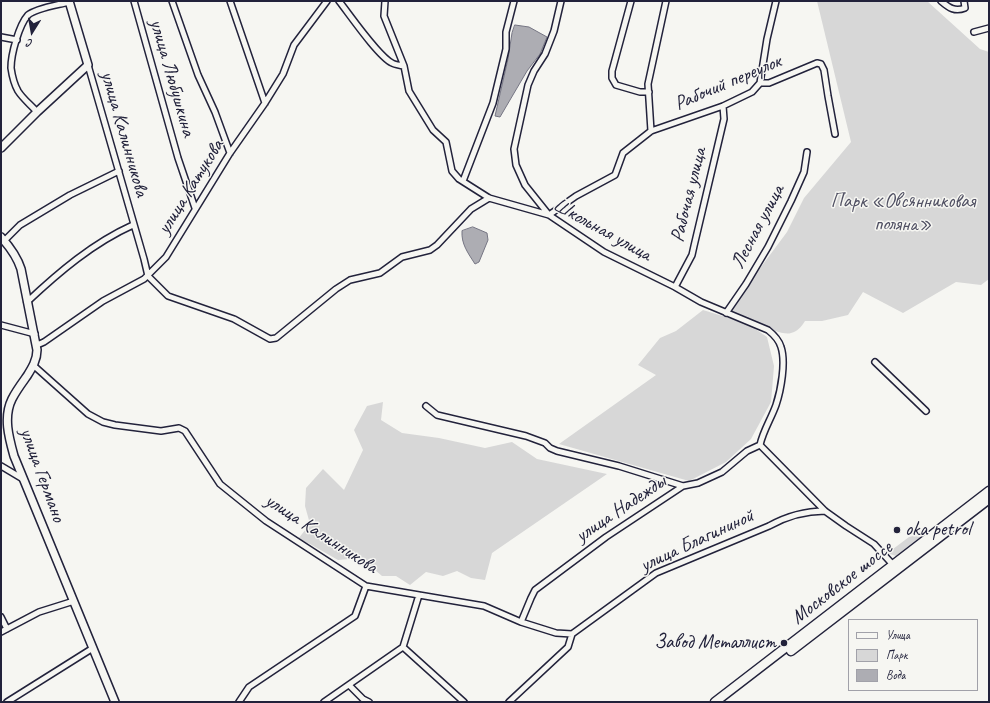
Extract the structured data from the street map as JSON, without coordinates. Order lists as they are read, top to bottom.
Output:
{
  "streets": {
    "main road": ["улица Калинникова", "улица Германо", "Московское шоссе"],
    "street": [
      "улица Любушкина",
      "Рабочий переулок",
      "улица Катукова",
      "Рабочая улица",
      "Лесная улица",
      "Школьная улица",
      "улица Надежды",
      "улица Благининой"
    ]
  },
  "crossings": [
    ["улица Любушкина", "улица Катукова"],
    ["Рабочий переулок", "Рабочая улица"],
    ["Рабочий переулок", "Школьная улица"],
    ["улица Калинникова", "улица Катукова"],
    ["улица Калинникова", "улица Германо"],
    ["улица Калинникова", "улица Надежды"],
    ["улица Калинникова", "улица Благининой"],
    ["улица Катукова", "улица Германо"],
    ["Рабочая улица", "Школьная улица"],
    ["Лесная улица", "Школьная улица"],
    ["Школьная улица", "улица Надежды"]
  ],
  "parks": ["Парк «Овсянниковая поляна»"],
  "places": ["oka petrol", "Завод Металлист"],
  "legend": ["Улица", "Парк", "Вода"],
  "north": "bottom"
}
